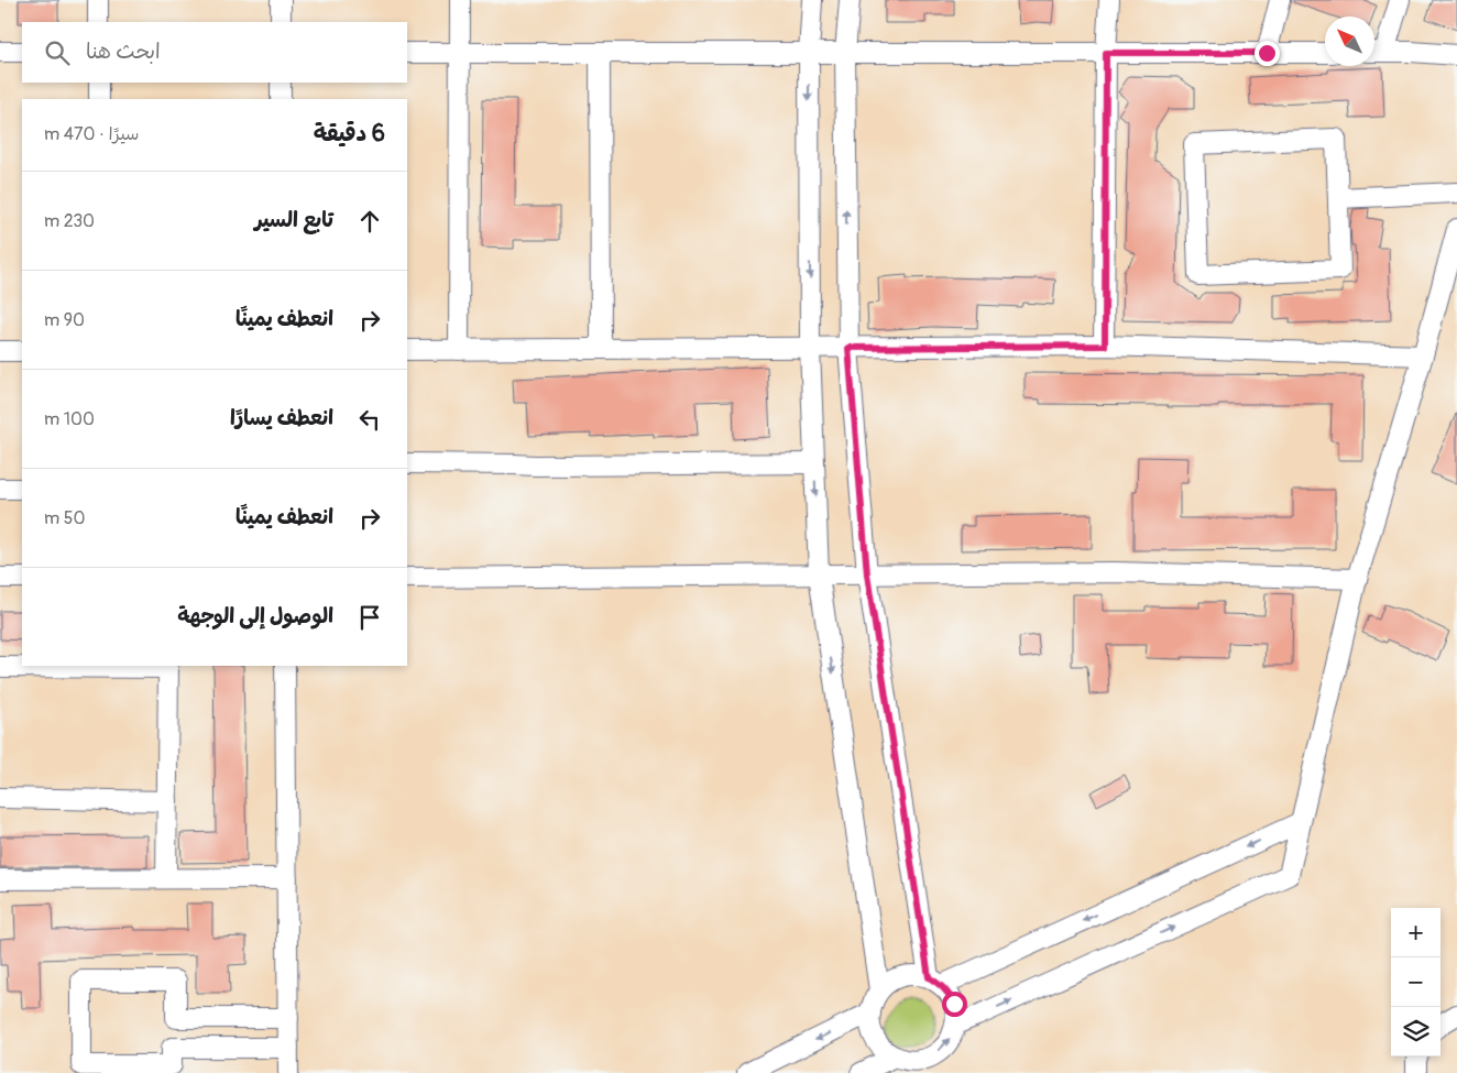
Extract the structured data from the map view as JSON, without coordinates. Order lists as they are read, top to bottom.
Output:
{
  "north": "top left",
  "page": {
    "search": "ابحث هنا",
    "heading": ["6 دقيقة", "سيرًا · 470 m"],
    "list": [
      ["تابع السير", "230 m"],
      ["انعطف يمينًا", "90 m"],
      ["انعطف يسارًا", "100 m"],
      ["انعطف يمينًا", "50 m"],
      "الوصول إلى الوجهة"
    ],
    "map_buttons": ["+", "−"]
  }
}
